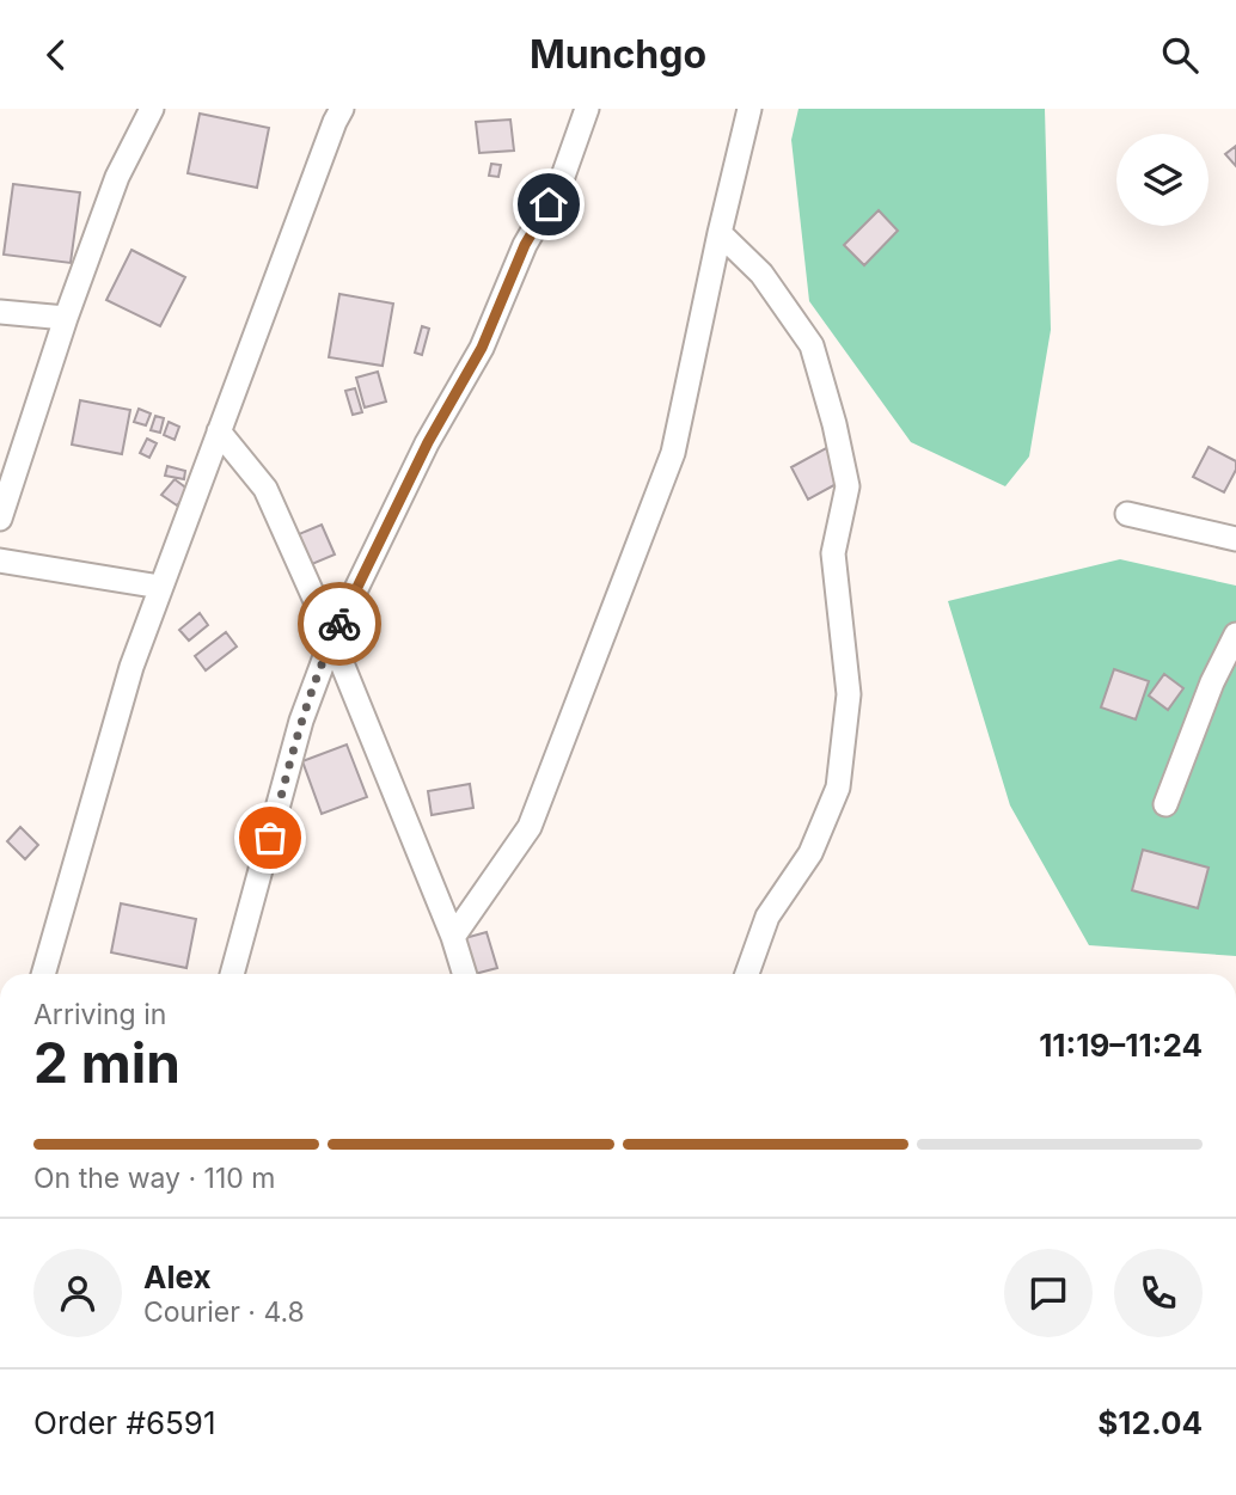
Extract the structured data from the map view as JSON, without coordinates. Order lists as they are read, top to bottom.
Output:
{
  "page": {
    "header": "Munchgo",
    "heading": ["2 min", "Arriving in", "11:19–11:24"],
    "panel": [
      "Alex",
      "Courier · 4.8",
      "Order #6591",
      "$12.04"
    ],
    "bar": "On the way · 110 m"
  }
}
